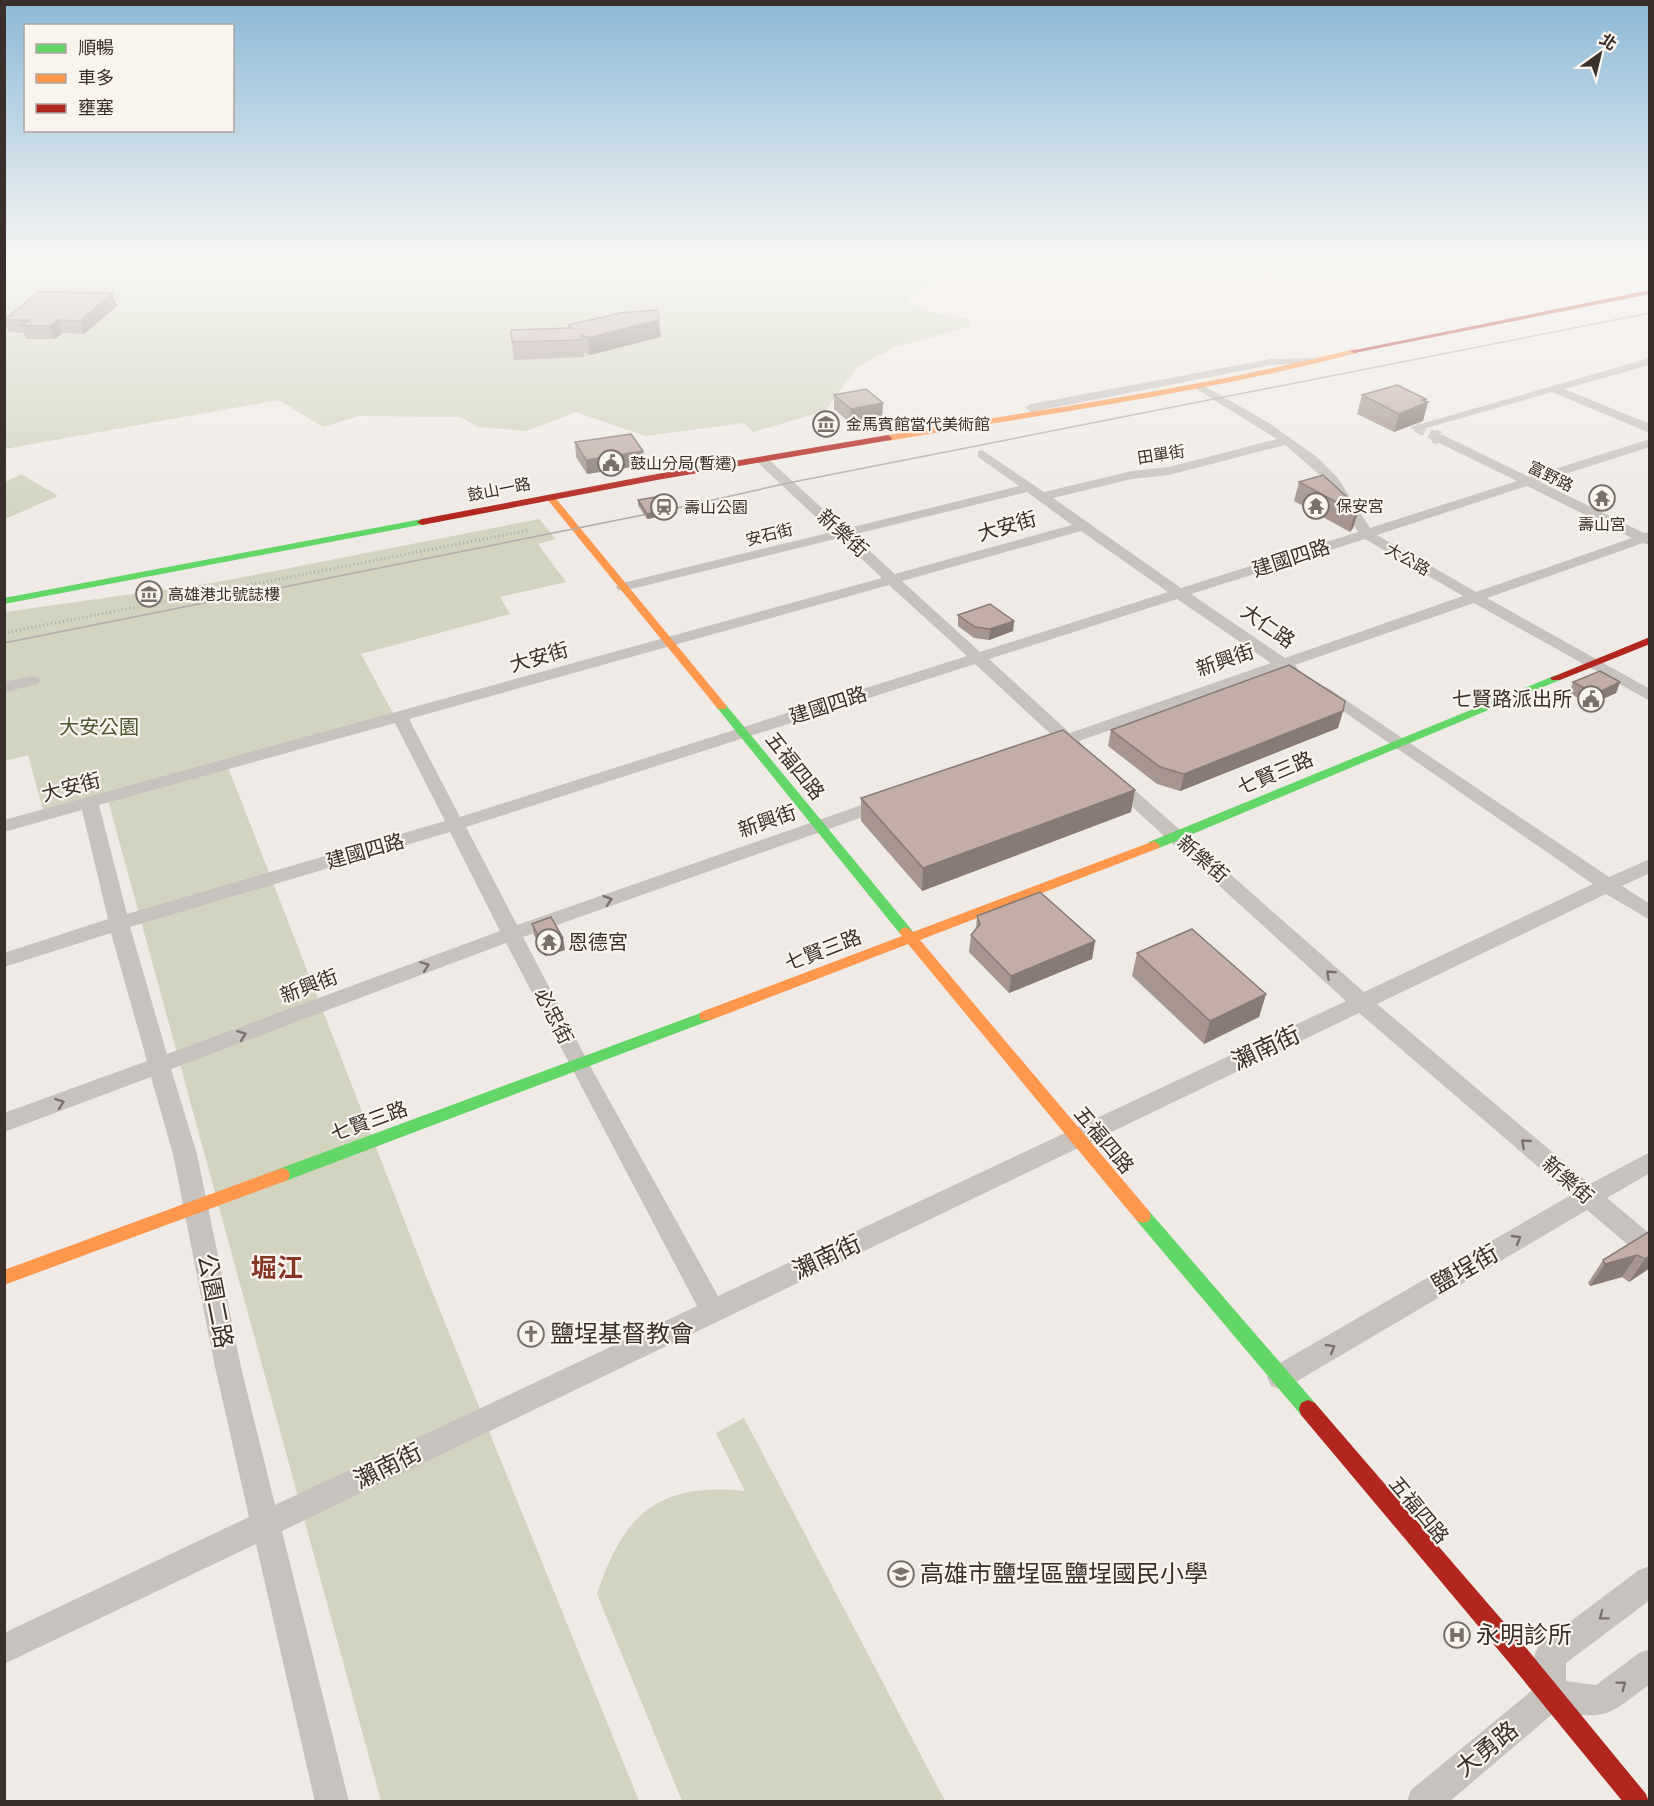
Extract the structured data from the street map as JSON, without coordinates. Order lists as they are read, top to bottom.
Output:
{
  "streets": {
    "street": [
      "田單街",
      "富野路",
      "鼓山一路",
      "大安街",
      "新樂街",
      "安石街",
      "建國四路",
      "大公路",
      "大仁路",
      "新興街",
      "五福四路",
      "七賢三路",
      "必忠街",
      "瀨南街",
      "鹽埕街",
      "公園二路",
      "大勇路"
    ]
  },
  "crossings": [
    ["田單街", "大公路"],
    ["田單街", "大仁路"],
    ["富野路", "建國四路"],
    ["富野路", "新興街"],
    ["鼓山一路", "新樂街"],
    ["鼓山一路", "大公路"],
    ["鼓山一路", "五福四路"],
    ["大安街", "新樂街"],
    ["大安街", "大仁路"],
    ["大安街", "五福四路"],
    ["大安街", "必忠街"],
    ["大安街", "公園二路"],
    ["新樂街", "安石街"],
    ["新樂街", "建國四路"],
    ["新樂街", "新興街"],
    ["新樂街", "七賢三路"],
    ["新樂街", "瀨南街"],
    ["新樂街", "鹽埕街"],
    ["安石街", "大仁路"],
    ["安石街", "五福四路"],
    ["建國四路", "大公路"],
    ["建國四路", "大仁路"],
    ["建國四路", "五福四路"],
    ["建國四路", "必忠街"],
    ["建國四路", "公園二路"],
    ["大公路", "新興街"],
    ["大公路", "七賢三路"],
    ["大仁路", "新興街"],
    ["大仁路", "七賢三路"],
    ["大仁路", "瀨南街"],
    ["新興街", "五福四路"],
    ["新興街", "必忠街"],
    ["新興街", "公園二路"],
    ["五福四路", "七賢三路"],
    ["五福四路", "瀨南街"],
    ["五福四路", "鹽埕街"],
    ["五福四路", "大勇路"],
    ["七賢三路", "必忠街"],
    ["七賢三路", "公園二路"],
    ["必忠街", "瀨南街"],
    ["瀨南街", "公園二路"]
  ],
  "one_way": ["新樂街", "新興街", "鹽埕街"],
  "districts": ["堀江"],
  "parks": ["大安公園"],
  "places": {
    "museum": ["金馬賓館當代美術館", "高雄港北號誌樓"],
    "public building": ["鼓山分局(暫遷)", "七賢路派出所"],
    "temple": ["壽山宮", "保安宮", "恩德宮"],
    "station": ["壽山公園"],
    "church": ["鹽埕基督教會"],
    "school or university": ["高雄市鹽埕區鹽埕國民小學"],
    "hospital": ["永明診所"]
  },
  "legend": ["順暢", "車多", "壅塞"],
  "north": "top right"
}
